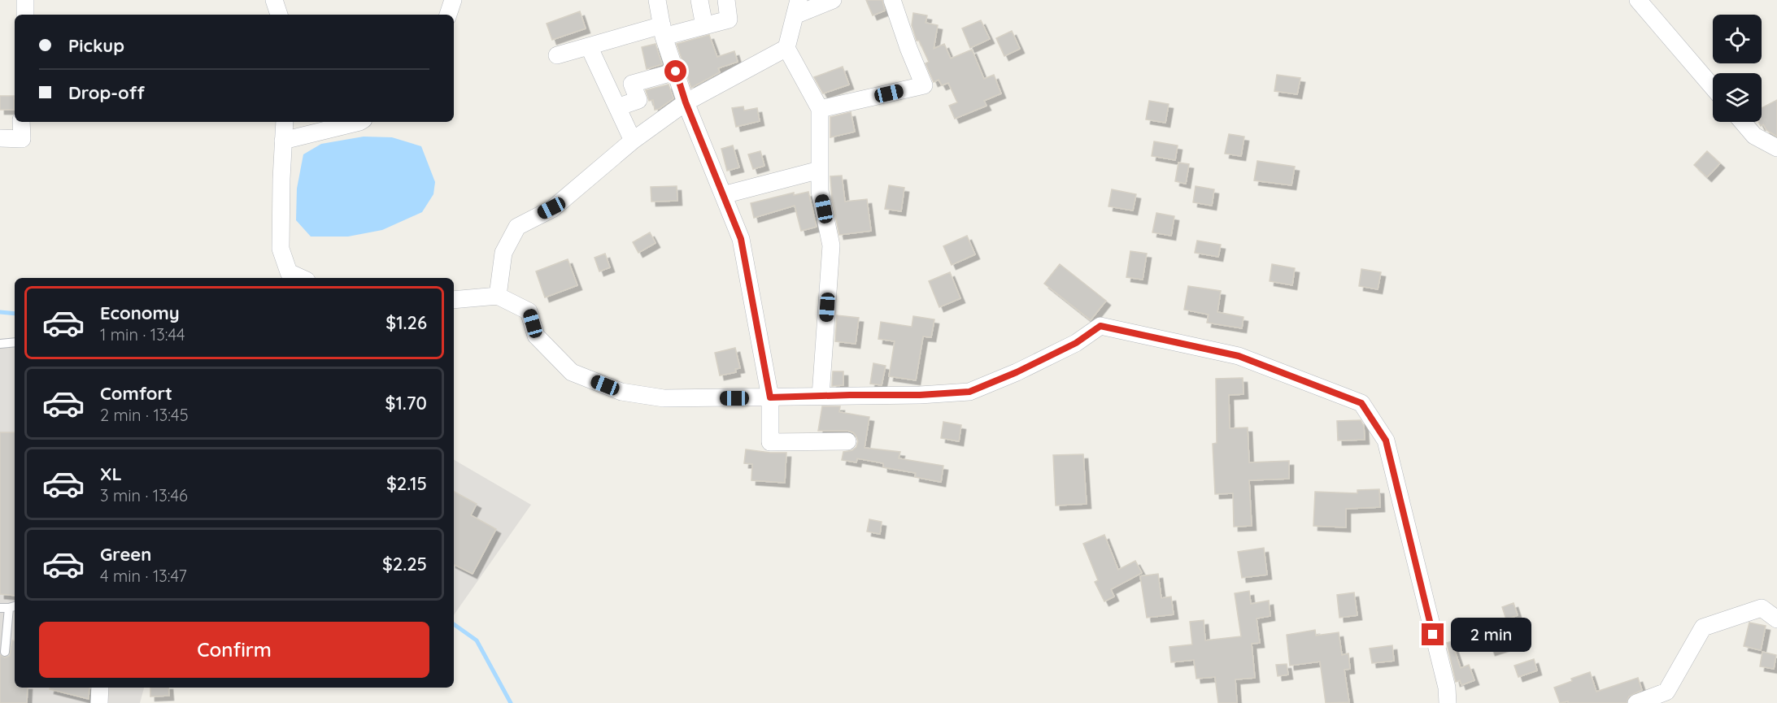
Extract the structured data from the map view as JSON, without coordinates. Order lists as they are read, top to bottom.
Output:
{
  "page": {
    "banner": ["Pickup", "Drop-off"],
    "list": [
      {
        "name": "Economy",
        "note": "1 min · 13:44",
        "value": "$1.26"
      },
      {
        "name": "Comfort",
        "note": "2 min · 13:45",
        "value": "$1.70"
      },
      {
        "name": "XL",
        "note": "3 min · 13:46",
        "value": "$2.15"
      },
      {
        "name": "Green",
        "note": "4 min · 13:47",
        "value": "$2.25"
      }
    ],
    "buttons": "Confirm",
    "bubble": "2 min"
  }
}
